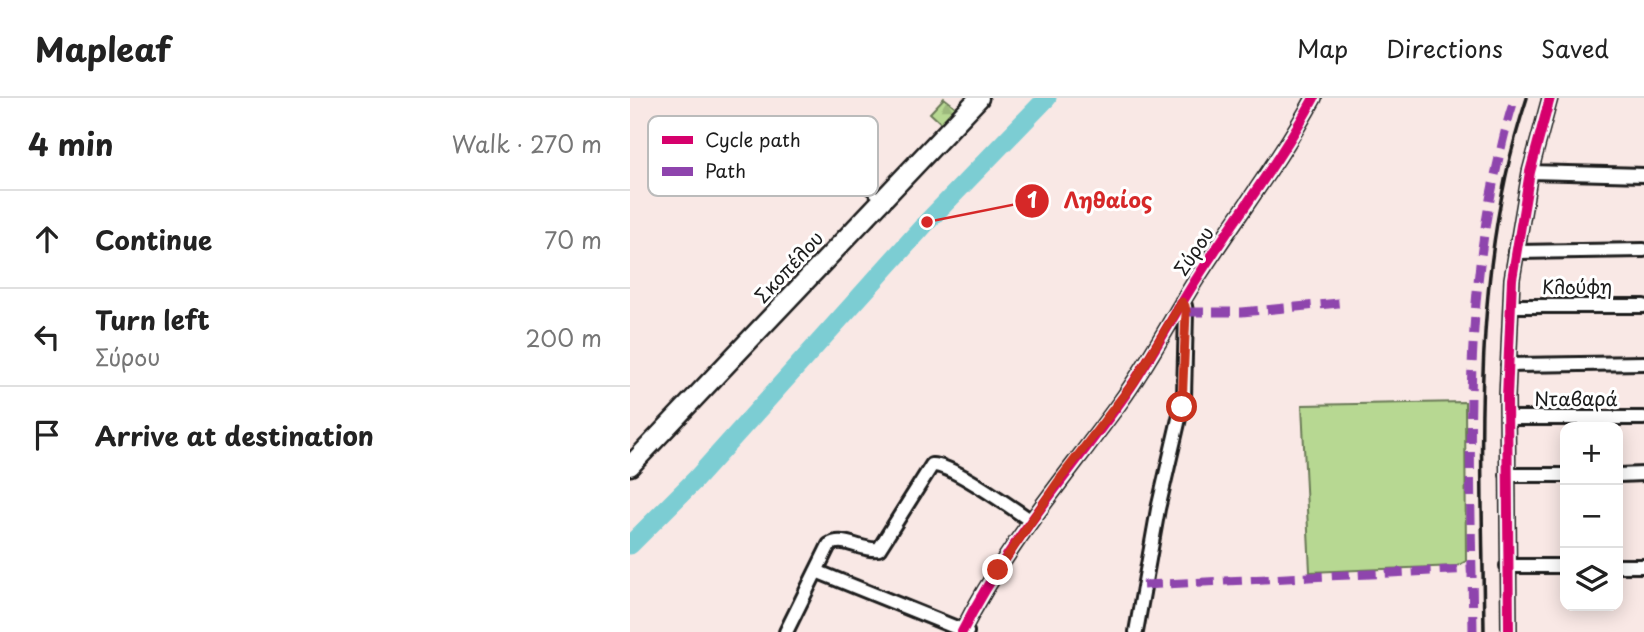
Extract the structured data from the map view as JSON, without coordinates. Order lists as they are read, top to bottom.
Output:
{
  "streets": {
    "main road": ["Σκοπέλου"],
    "street": ["Σύρου", "Κλούφη", "Νταβαρά"]
  },
  "places": ["Ληθαίος"],
  "legend": ["Cycle path", "Path"],
  "page": {
    "header": "Mapleaf",
    "nav": ["Map", "Directions", "Saved"],
    "heading": ["4 min", "Walk · 270 m"],
    "list": [
      ["Continue", "70 m"],
      ["Turn left", "Σύρου", "200 m"],
      "Arrive at destination"
    ],
    "map_buttons": ["+", "−"]
  }
}
